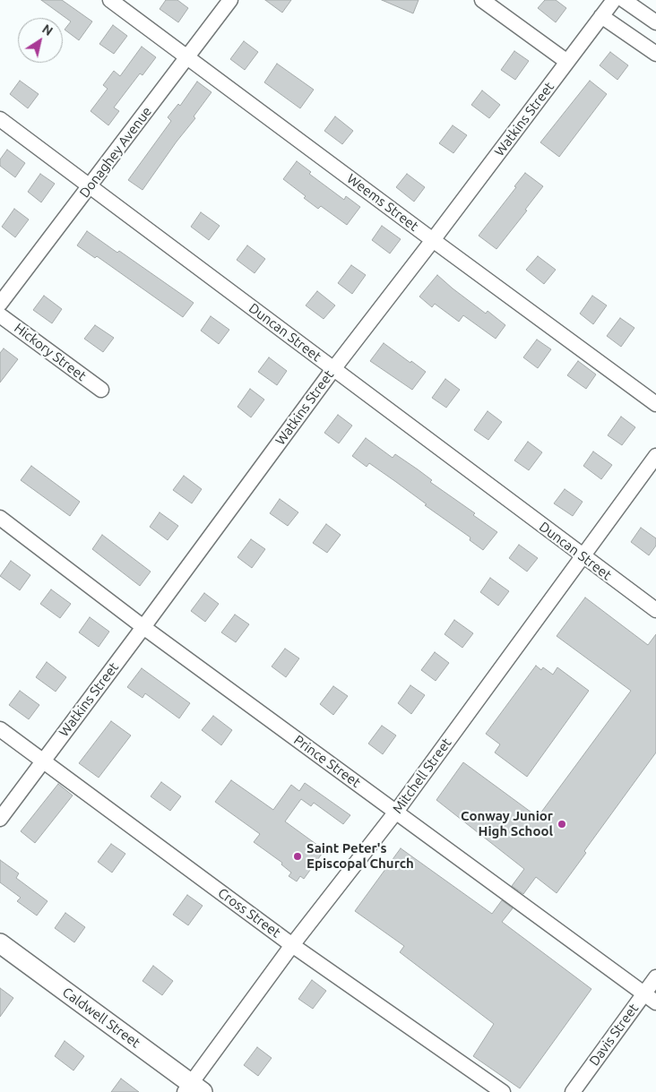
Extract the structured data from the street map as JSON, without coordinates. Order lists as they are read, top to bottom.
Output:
{
  "streets": {
    "main road": ["Caldwell Street"],
    "street": [
      "Watkins Street",
      "Donaghey Avenue",
      "Weems Street",
      "Duncan Street",
      "Hickory Street",
      "Prince Street",
      "Mitchell Street",
      "Cross Street",
      "Davis Street"
    ]
  },
  "crossings": [
    ["Watkins Street", "Weems Street"],
    ["Watkins Street", "Duncan Street"],
    ["Watkins Street", "Prince Street"],
    ["Watkins Street", "Cross Street"],
    ["Donaghey Avenue", "Weems Street"],
    ["Donaghey Avenue", "Duncan Street"],
    ["Duncan Street", "Mitchell Street"],
    ["Prince Street", "Mitchell Street"],
    ["Prince Street", "Davis Street"],
    ["Mitchell Street", "Cross Street"],
    ["Mitchell Street", "Caldwell Street"]
  ],
  "places": ["Conway Junior High School", "Saint Peter's Episcopal Church"],
  "north": "top right"
}
